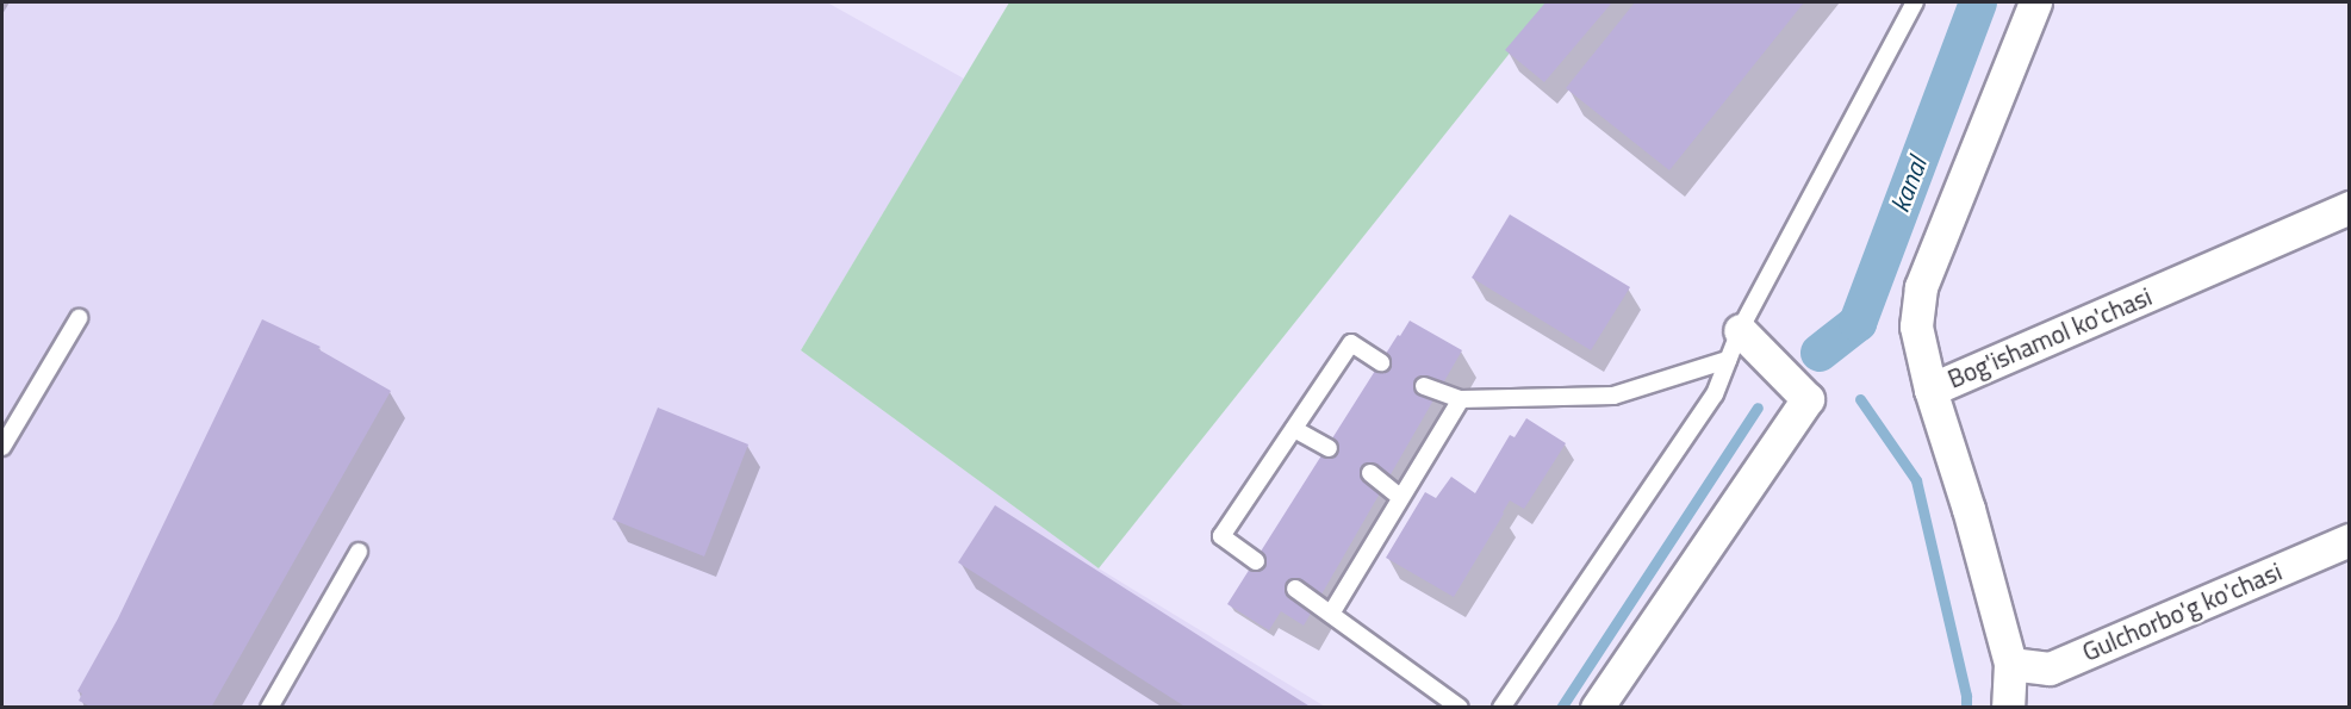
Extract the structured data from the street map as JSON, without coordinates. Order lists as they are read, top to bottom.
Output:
{
  "streets": {
    "street": ["Bog'ishamol ko'chasi", "Gulchorbo'g ko'chasi"]
  },
  "water": ["kanal"]
}
